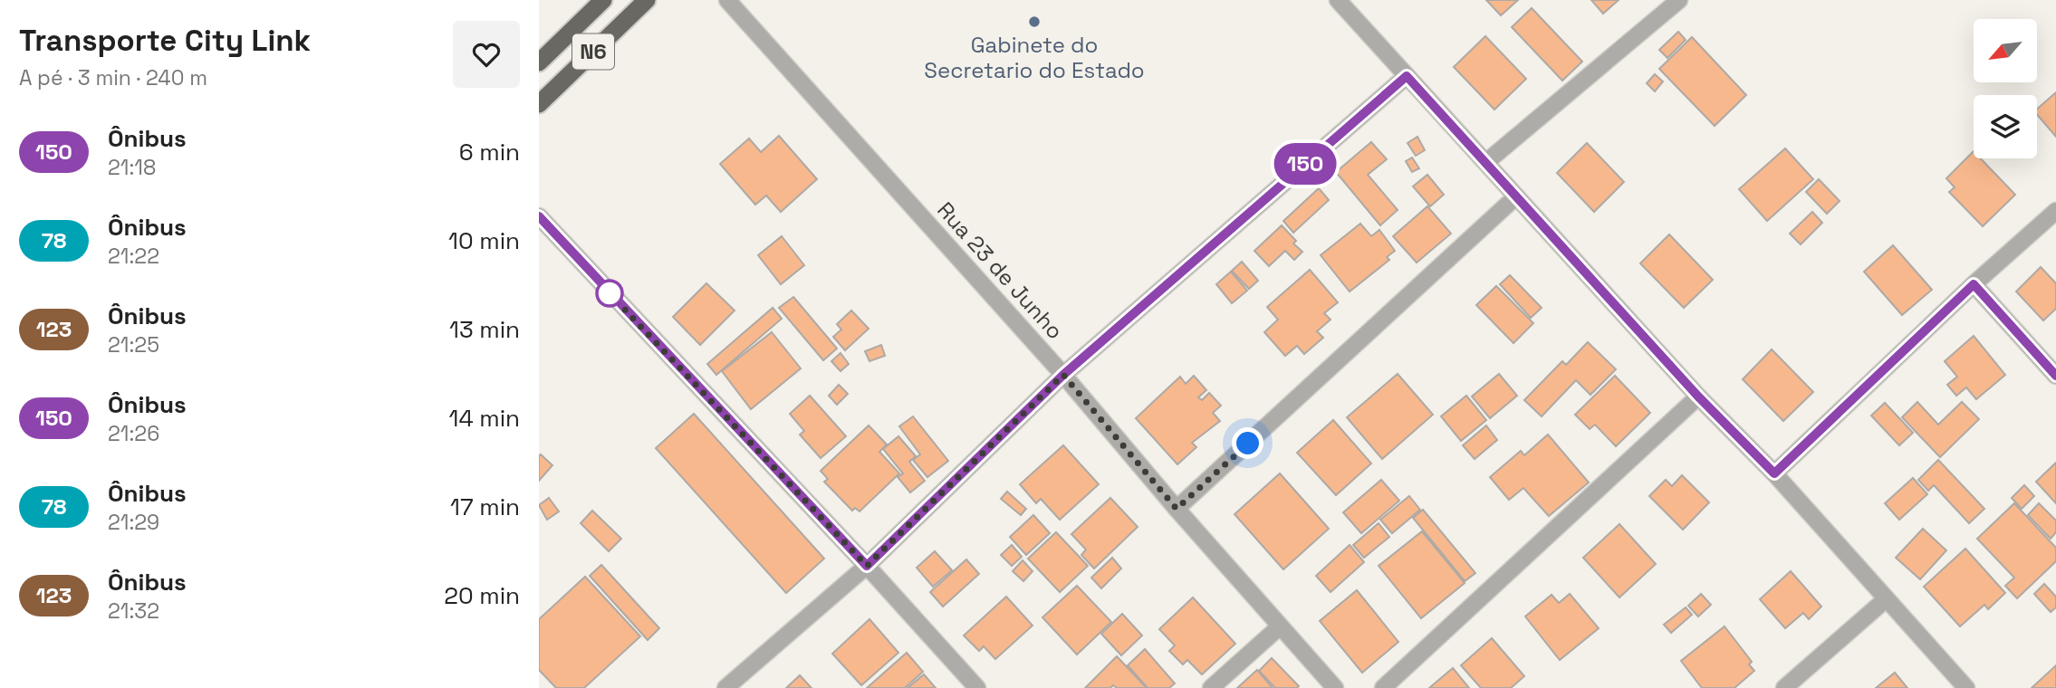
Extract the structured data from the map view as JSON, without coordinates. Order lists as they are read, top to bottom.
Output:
{
  "streets": {
    "highway": ["N6"],
    "street": ["Rua 23 de Junho"]
  },
  "places": ["Gabinete do Secretario do Estado"],
  "lines": ["bus line 150"],
  "north": "bottom left",
  "page": {
    "heading": ["Transporte City Link", "A pé · 3 min · 240 m"],
    "on_map": "150",
    "list": [
      {
        "mark": "150",
        "name": "Ônibus",
        "note": "21:18",
        "value": "6 min"
      },
      {
        "mark": "78",
        "name": "Ônibus",
        "note": "21:22",
        "value": "10 min"
      },
      {
        "mark": "123",
        "name": "Ônibus",
        "note": "21:25",
        "value": "13 min"
      },
      {
        "mark": "150",
        "name": "Ônibus",
        "note": "21:26",
        "value": "14 min"
      },
      {
        "mark": "78",
        "name": "Ônibus",
        "note": "21:29",
        "value": "17 min"
      },
      {
        "mark": "123",
        "name": "Ônibus",
        "note": "21:32",
        "value": "20 min"
      }
    ]
  }
}
